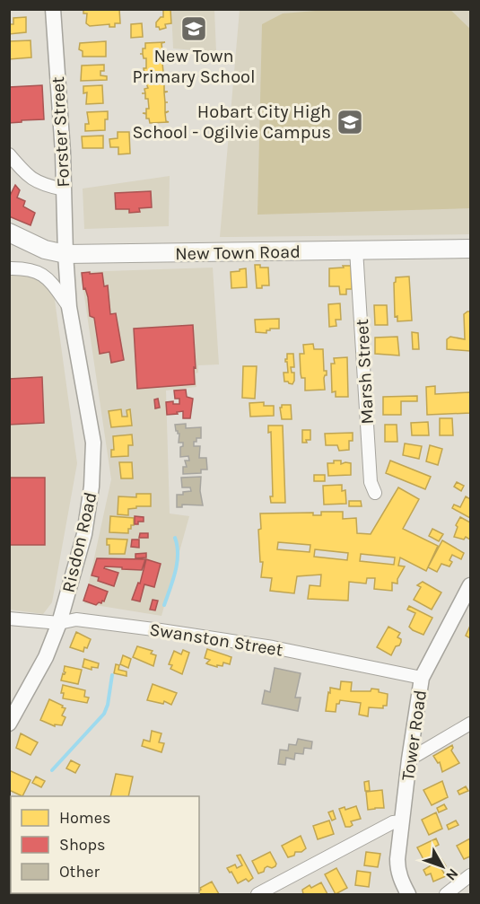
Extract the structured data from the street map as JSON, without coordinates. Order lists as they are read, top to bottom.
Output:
{
  "streets": {
    "main road": ["New Town Road"],
    "street": [
      "Forster Street",
      "Marsh Street",
      "Risdon Road",
      "Swanston Street",
      "Tower Road"
    ]
  },
  "crossings": [
    ["Forster Street", "New Town Road"],
    ["Forster Street", "Risdon Road"],
    ["New Town Road", "Marsh Street"],
    ["New Town Road", "Risdon Road"],
    ["Risdon Road", "Swanston Street"],
    ["Swanston Street", "Tower Road"]
  ],
  "places": {
    "school or university": ["New Town Primary School", "Hobart City High School - Ogilvie Campus"]
  },
  "legend": ["Homes", "Shops", "Other"],
  "north": "bottom right"
}
